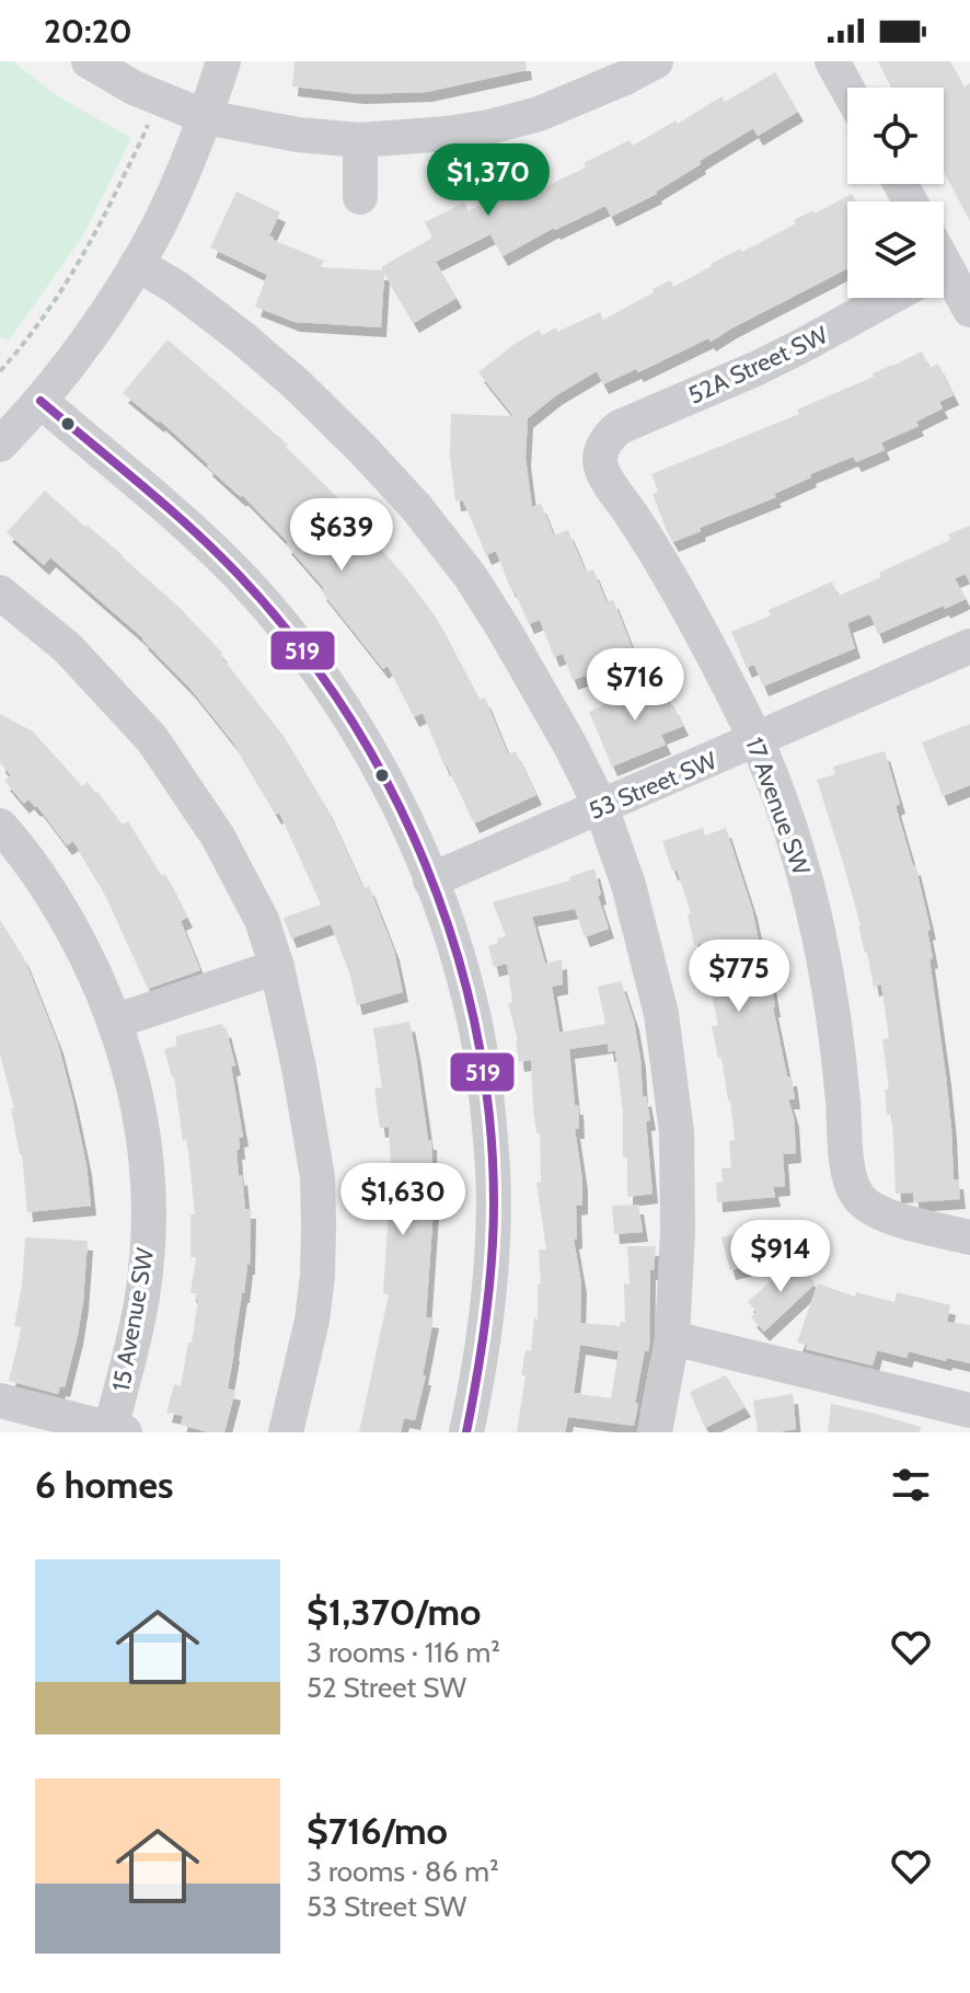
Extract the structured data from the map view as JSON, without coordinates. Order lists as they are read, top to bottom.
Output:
{
  "streets": {
    "street": [
      "52A Street SW",
      "53 Street SW",
      "17 Avenue SW",
      "15 Avenue SW"
    ]
  },
  "crossings": [
    ["52A Street SW", "17 Avenue SW"],
    ["53 Street SW", "17 Avenue SW"]
  ],
  "lines": ["transit line 519"],
  "page": {
    "status": "20:20",
    "price": [
      "$1,370",
      "$639",
      "$716",
      "$775",
      "$1,630",
      "$914"
    ],
    "heading": "6 homes",
    "list": [
      {
        "name": "$1,370/mo",
        "note": "3 rooms · 116 m² · 52 Street SW"
      },
      {
        "name": "$716/mo",
        "note": "3 rooms · 86 m² · 53 Street SW"
      }
    ]
  }
}
